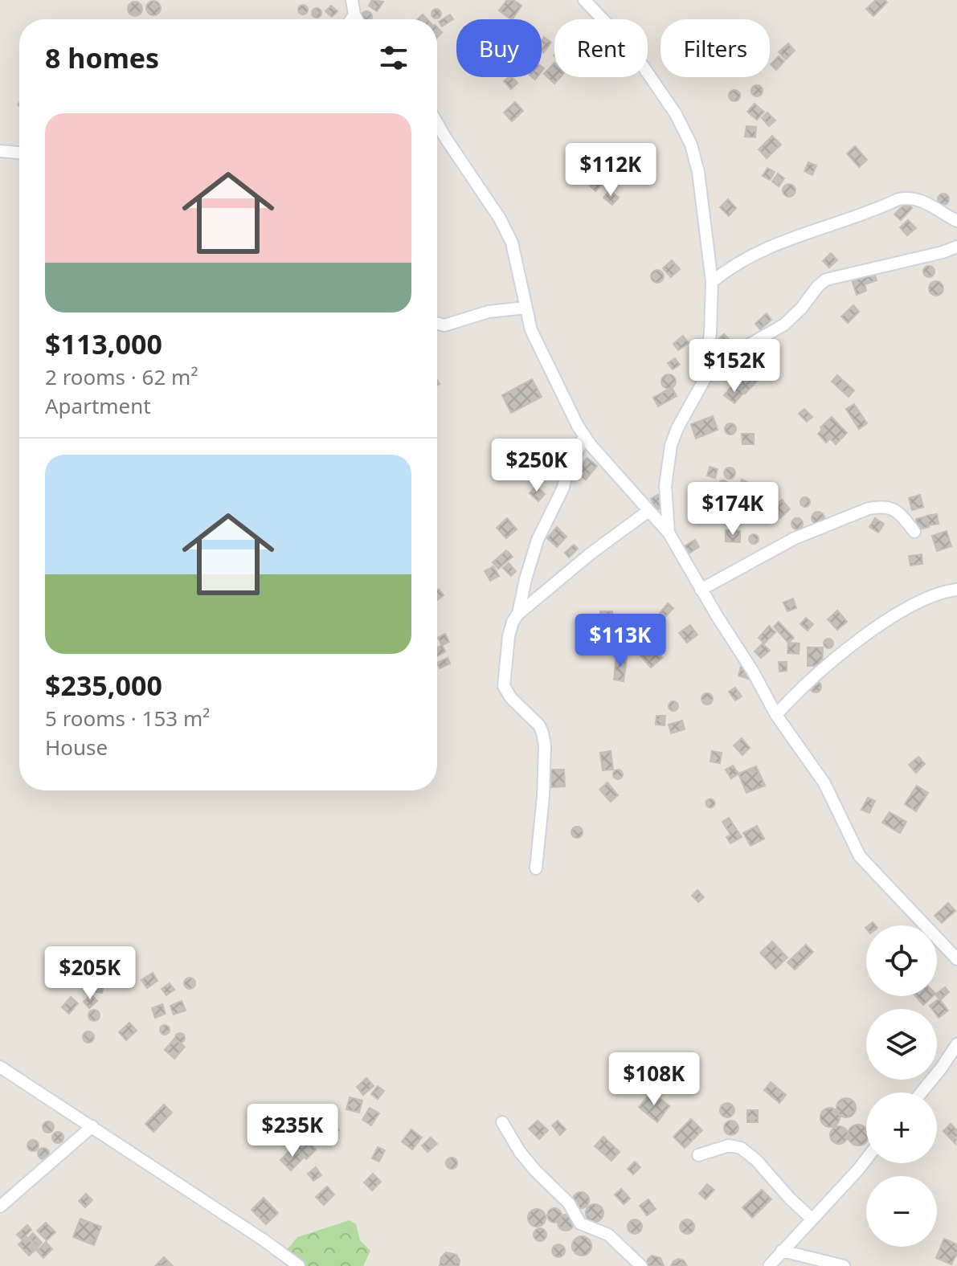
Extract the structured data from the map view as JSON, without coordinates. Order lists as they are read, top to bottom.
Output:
{
  "page": {
    "chip": ["Buy", "Rent", "Filters"],
    "heading": "8 homes",
    "list": [
      {
        "name": "$113,000",
        "note": "2 rooms · 62 m² · Apartment"
      },
      {
        "name": "$235,000",
        "note": "5 rooms · 153 m² · House"
      }
    ],
    "price": [
      "$112K",
      "$152K",
      "$250K",
      "$174K",
      "$113K",
      "$205K",
      "$108K",
      "$235K"
    ],
    "map_buttons": ["+", "−"]
  }
}
